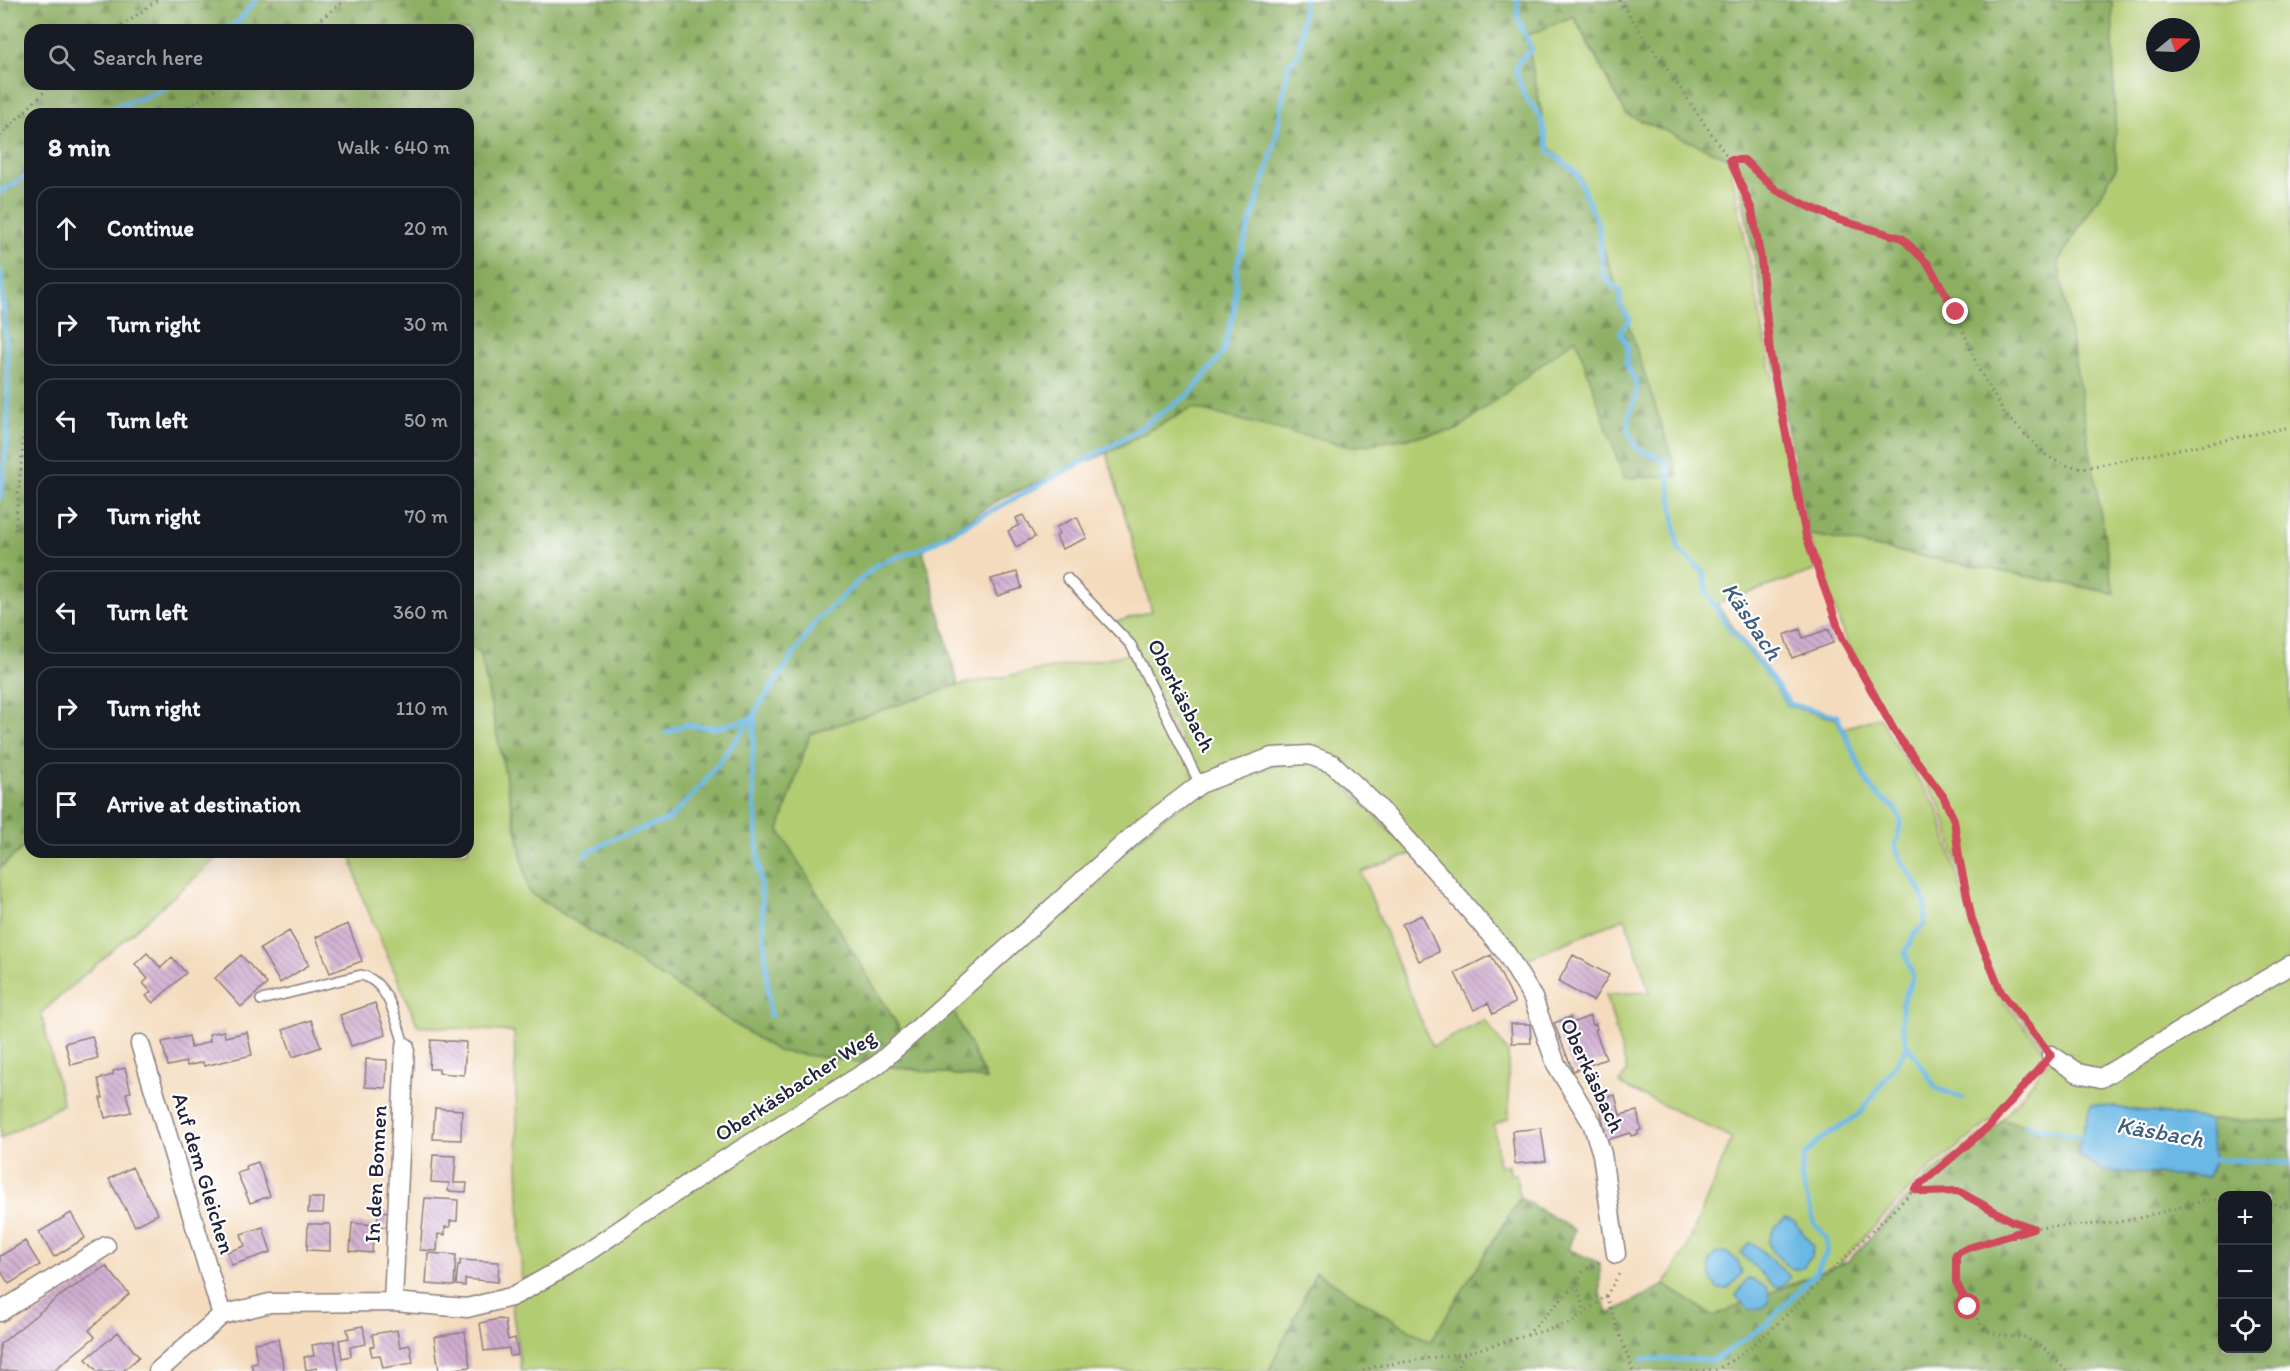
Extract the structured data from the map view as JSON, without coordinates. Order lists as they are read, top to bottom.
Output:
{
  "streets": {
    "street": [
      "Oberkäsbach",
      "Oberkäsbacher Weg",
      "Auf dem Gleichen",
      "In den Bonnen"
    ]
  },
  "crossings": [
    ["Oberkäsbach", "Oberkäsbacher Weg"],
    ["Oberkäsbacher Weg", "Auf dem Gleichen"],
    ["Oberkäsbacher Weg", "In den Bonnen"]
  ],
  "water": ["Käsbach"],
  "north": "right",
  "page": {
    "search": "Search here",
    "heading": ["8 min", "Walk · 640 m"],
    "list": [
      ["Continue", "20 m"],
      ["Turn right", "30 m"],
      ["Turn left", "50 m"],
      ["Turn right", "70 m"],
      ["Turn left", "360 m"],
      ["Turn right", "110 m"],
      "Arrive at destination"
    ],
    "map_buttons": ["+", "−"]
  }
}
